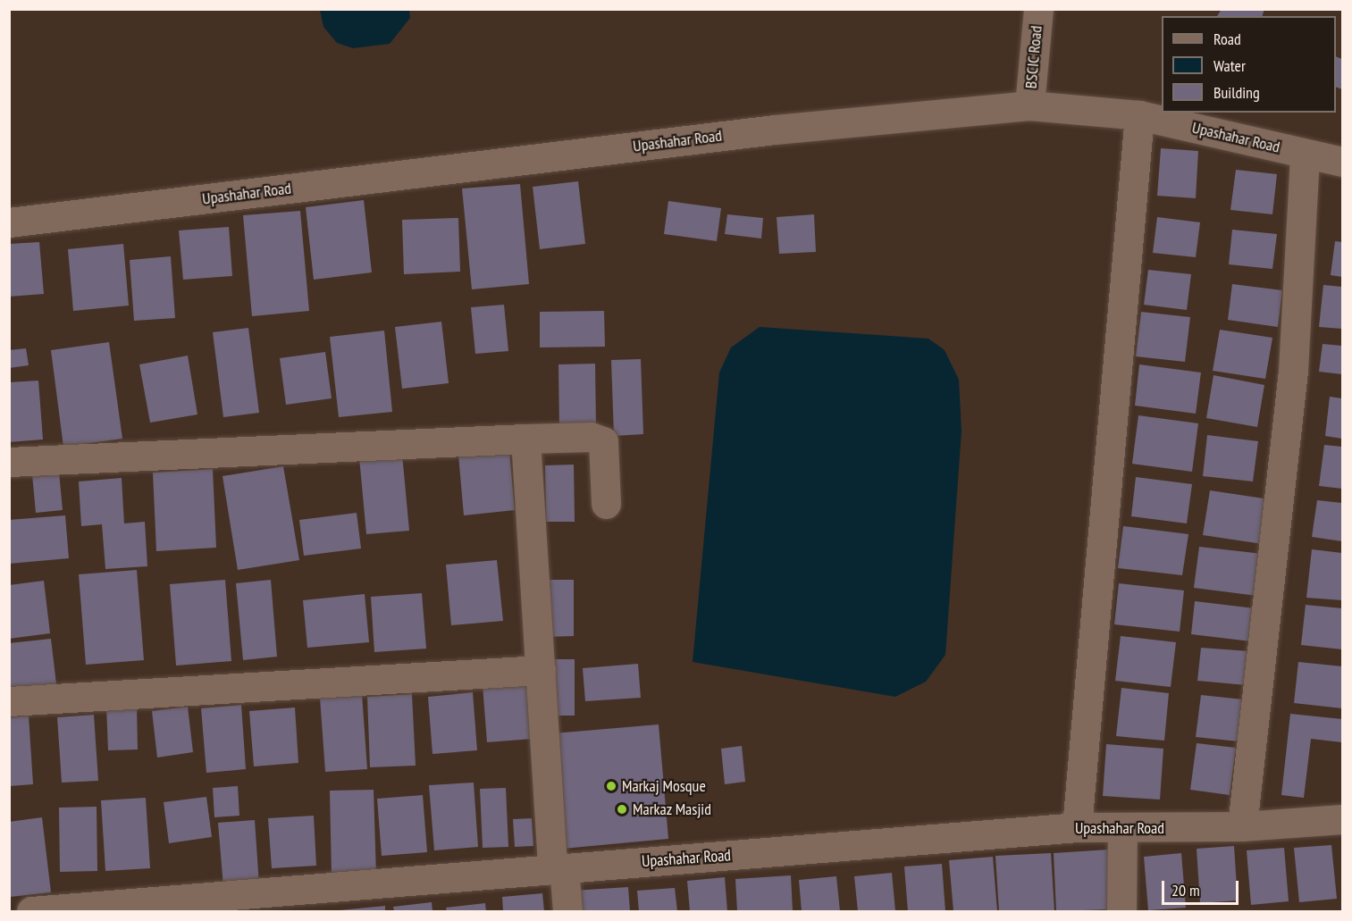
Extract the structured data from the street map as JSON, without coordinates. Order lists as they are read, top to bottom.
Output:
{
  "streets": {
    "street": ["BSCIC Road", "Upashahar Road"]
  },
  "crossings": [
    ["BSCIC Road", "Upashahar Road"]
  ],
  "places": ["Markaj Mosque", "Markaz Masjid"],
  "legend": ["Road", "Water", "Building"],
  "scale_bar": "20 m"
}
